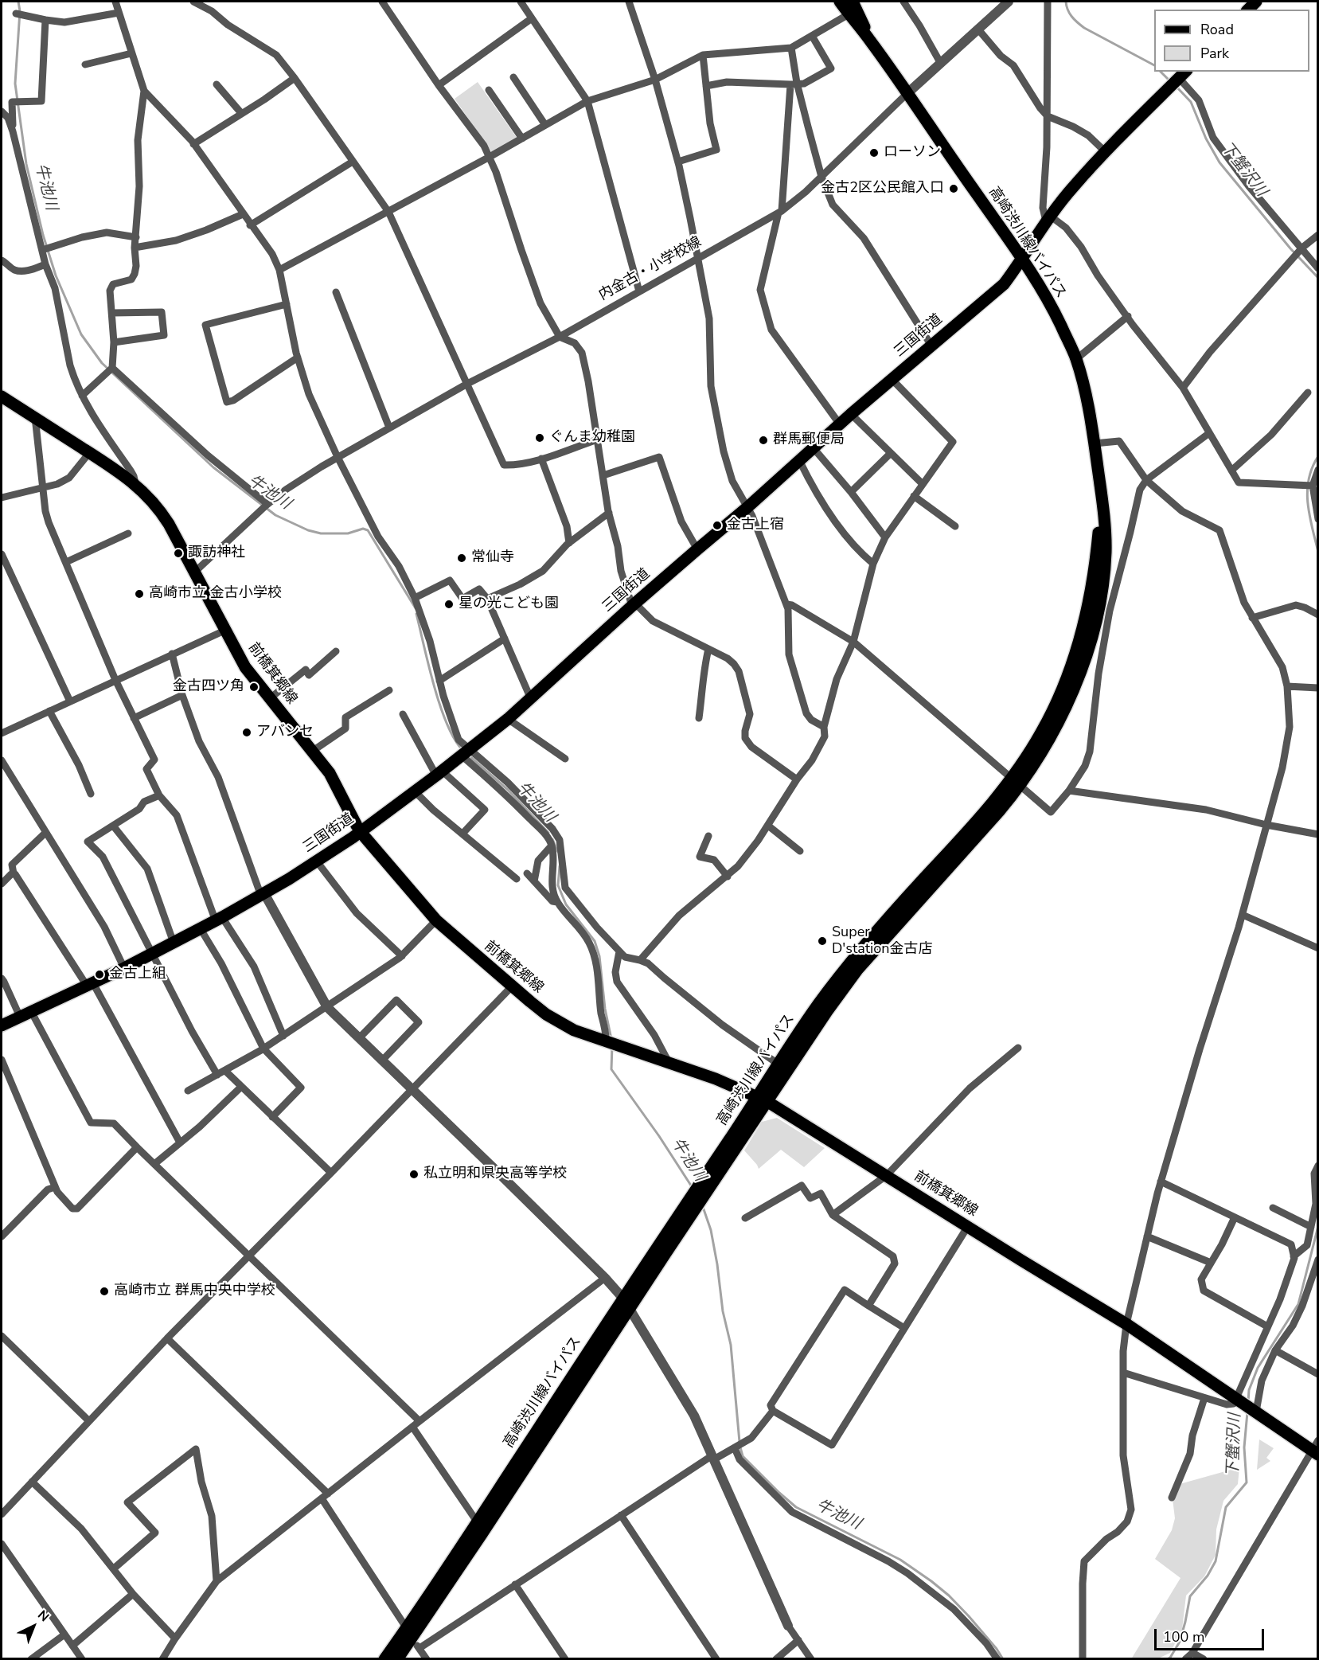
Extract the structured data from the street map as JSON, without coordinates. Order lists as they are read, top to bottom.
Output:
{
  "streets": {
    "main road": ["高崎渋川線バイパス", "三国街道", "前橋箕郷線"],
    "street": ["内金古・小学校線"]
  },
  "crossings": [
    ["高崎渋川線バイパス", "内金古・小学校線"],
    ["高崎渋川線バイパス", "三国街道"],
    ["高崎渋川線バイパス", "前橋箕郷線"],
    ["内金古・小学校線", "前橋箕郷線"],
    ["三国街道", "前橋箕郷線"]
  ],
  "water": ["下蟹沢川", "牛池川"],
  "places": [
    "ローソン",
    "金古2区公民館入口",
    "ぐんま幼稚園",
    "群馬郵便局",
    "金古上宿",
    "諏訪神社",
    "常仙寺",
    "高崎市立 金古小学校",
    "星の光こども園",
    "金古四ツ角",
    "アバンセ",
    "Super D'station金古店",
    "金古上組",
    "私立明和県央高等学校",
    "高崎市立 群馬中央中学校"
  ],
  "legend": ["Road", "Park"],
  "scale_bar": "100 m",
  "north": "top right"
}
